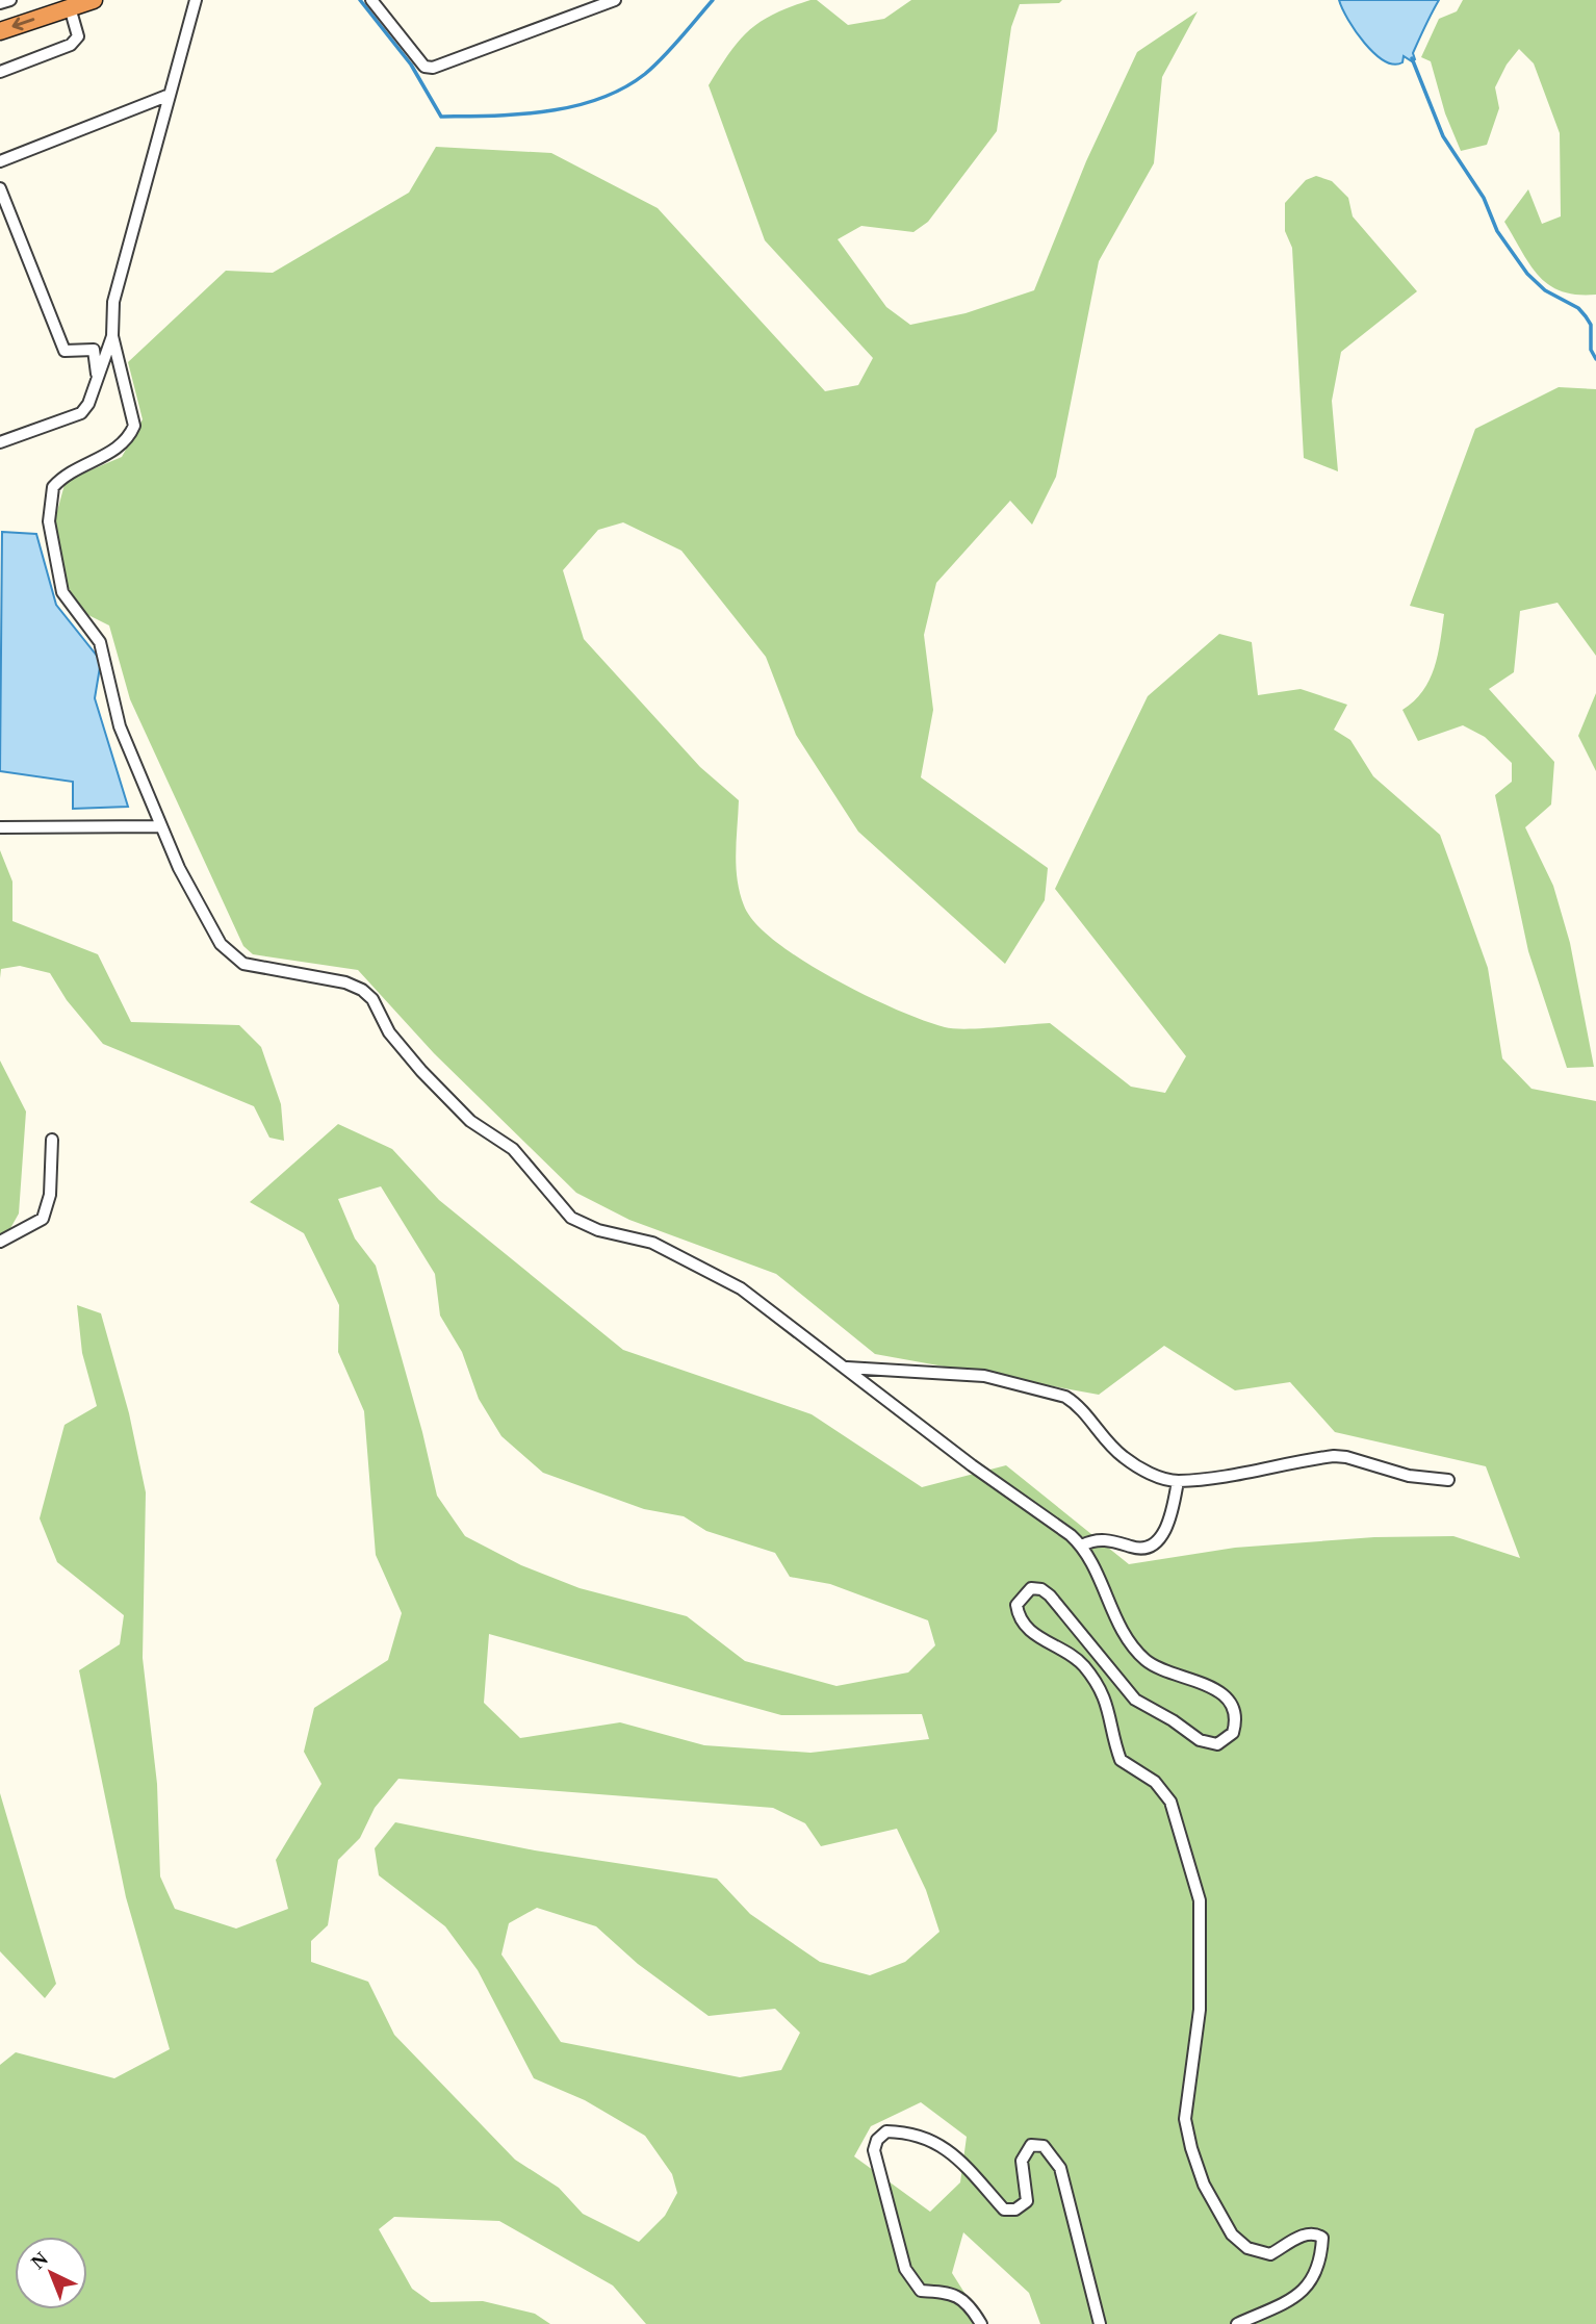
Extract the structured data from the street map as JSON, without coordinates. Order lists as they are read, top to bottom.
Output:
{
  "north": "top left"
}
